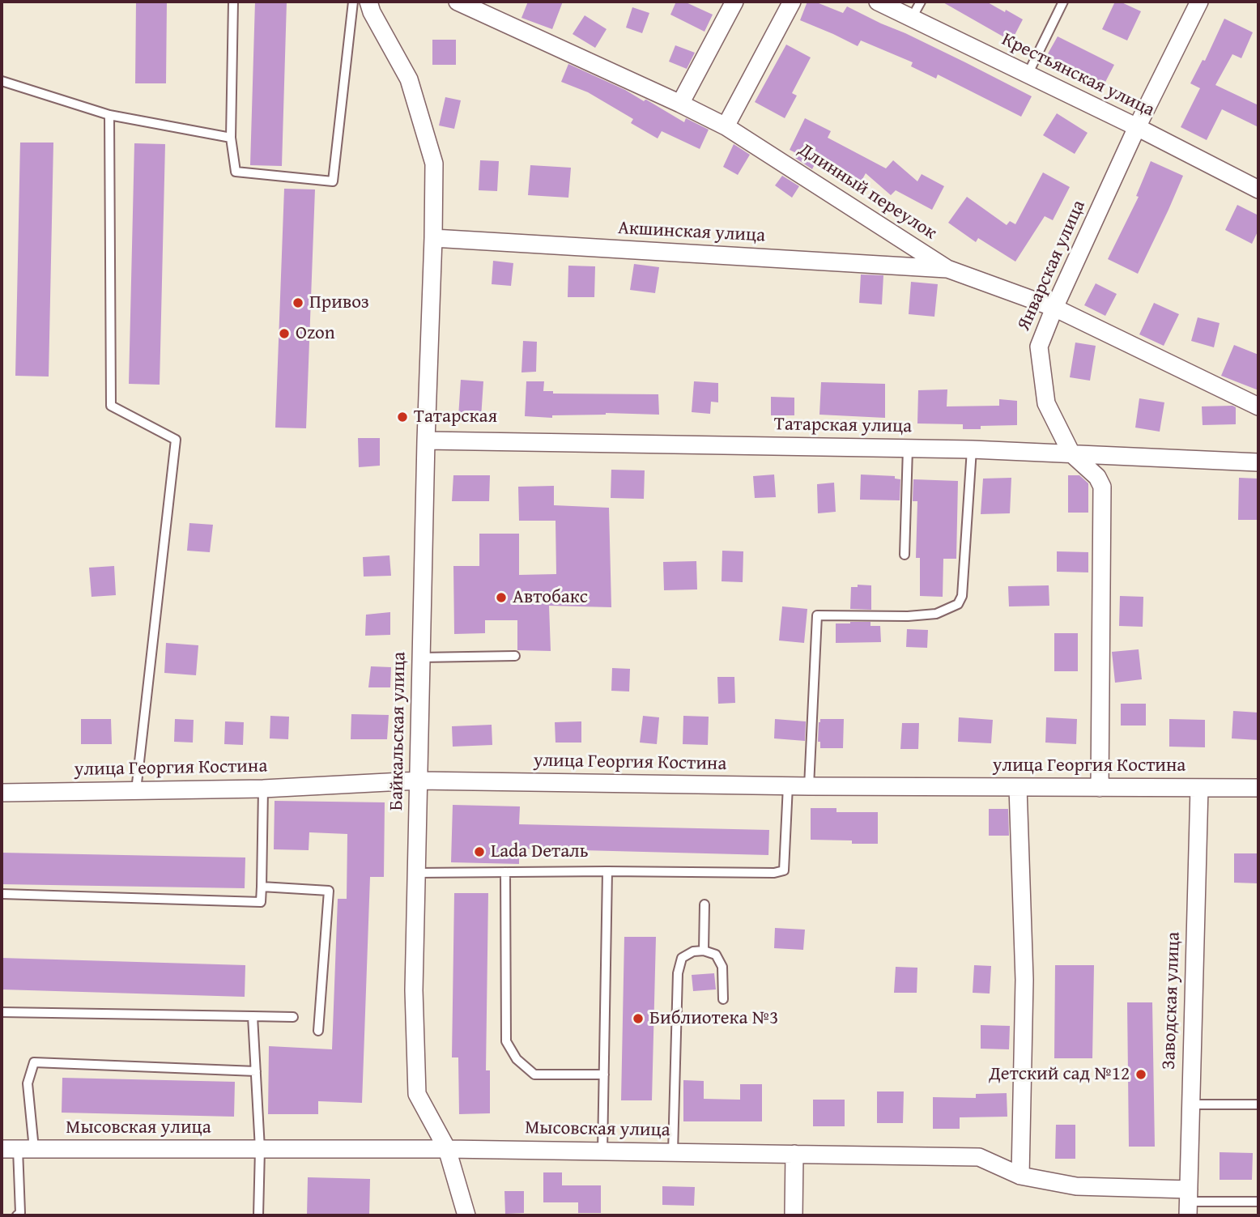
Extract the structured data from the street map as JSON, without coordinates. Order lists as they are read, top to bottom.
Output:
{
  "streets": {
    "street": [
      "Крестьянская улица",
      "Длинный переулок",
      "Акшинская улица",
      "Январская улица",
      "Татарская улица",
      "Байкальская улица",
      "улица Георгия Костина",
      "Заводская улица",
      "Мысовская улица"
    ]
  },
  "crossings": [
    ["Крестьянская улица", "Январская улица"],
    ["Длинный переулок", "Акшинская улица"],
    ["Длинный переулок", "Январская улица"],
    ["Акшинская улица", "Байкальская улица"],
    ["Январская улица", "Татарская улица"],
    ["Январская улица", "улица Георгия Костина"],
    ["Татарская улица", "Байкальская улица"],
    ["Байкальская улица", "улица Георгия Костина"],
    ["Байкальская улица", "Мысовская улица"],
    ["улица Георгия Костина", "Заводская улица"],
    ["Заводская улица", "Мысовская улица"]
  ],
  "places": [
    "Привоз",
    "Ozon",
    "Татарская",
    "Автобакс",
    "Lada Dеталь",
    "Библиотека №3",
    "Детский сад №12"
  ]
}
